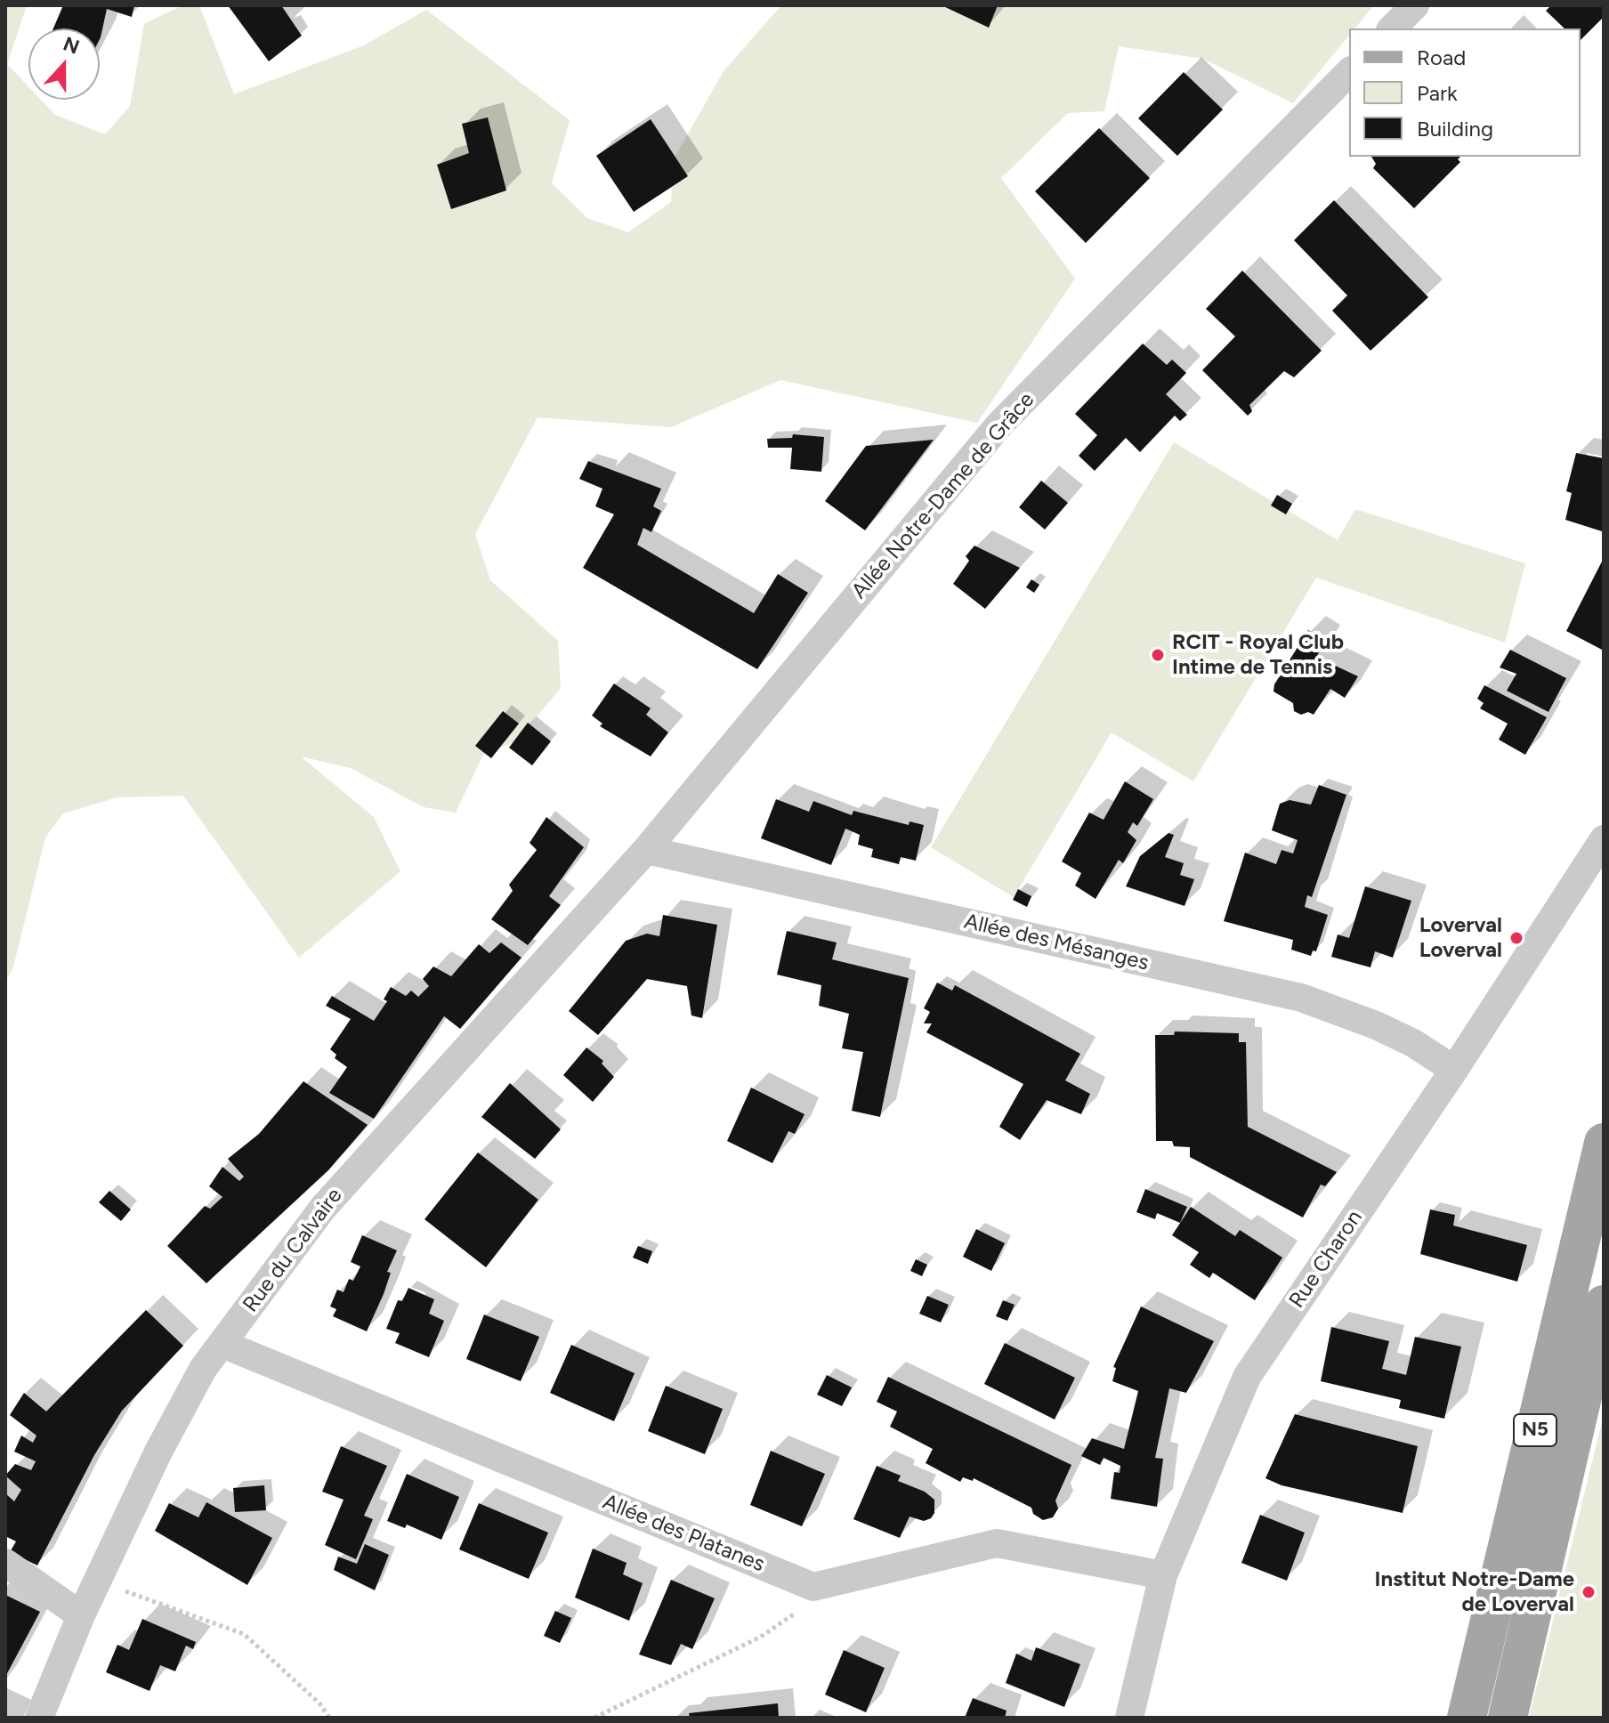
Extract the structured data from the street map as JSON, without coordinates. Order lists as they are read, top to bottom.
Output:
{
  "streets": {
    "main road": ["N5"],
    "street": [
      "Allée Notre-Dame de Grâce",
      "Allée des Mésanges",
      "Rue du Calvaire",
      "Rue Charon",
      "Allée des Platanes"
    ]
  },
  "crossings": [
    ["Allée Notre-Dame de Grâce", "Allée des Mésanges"],
    ["Allée Notre-Dame de Grâce", "Rue du Calvaire"],
    ["Allée des Mésanges", "Rue du Calvaire"],
    ["Allée des Mésanges", "Rue Charon"],
    ["Rue du Calvaire", "Allée des Platanes"]
  ],
  "places": ["RCIT - Royal Club Intime de Tennis", "Loverval Loverval", "Institut Notre-Dame de Loverval"],
  "legend": ["Road", "Park", "Building"],
  "north": "top"
}
